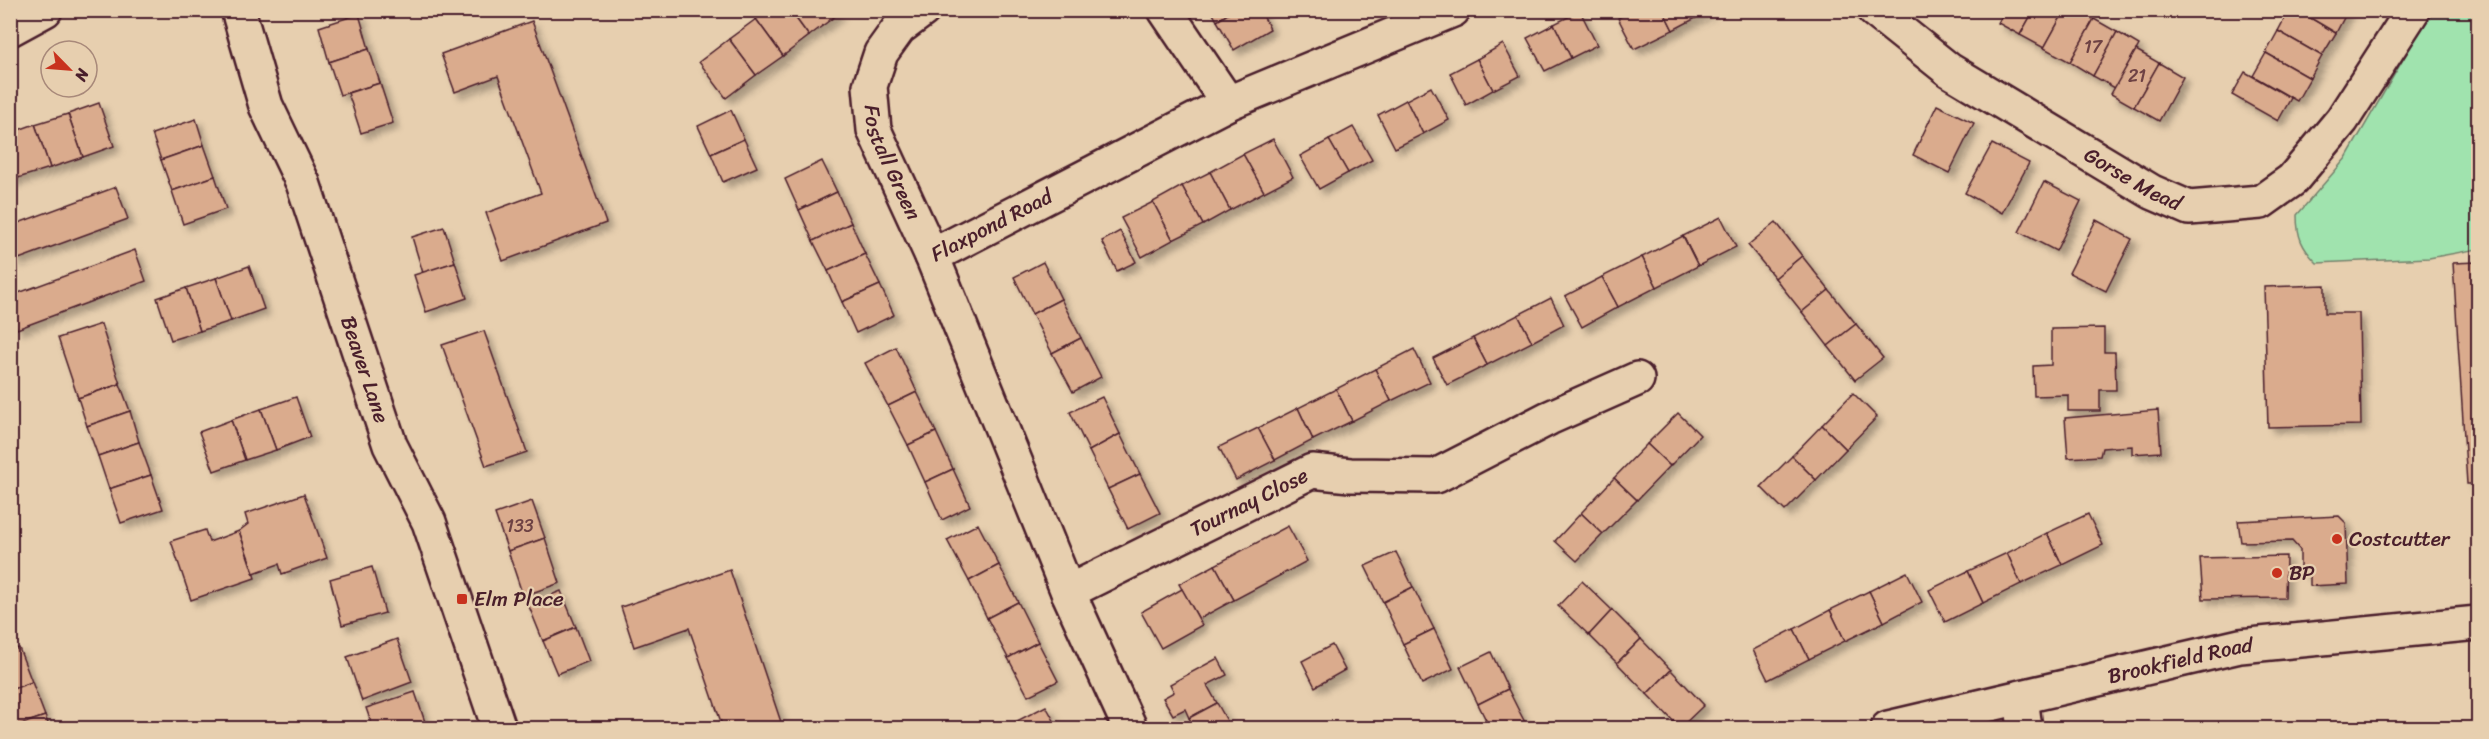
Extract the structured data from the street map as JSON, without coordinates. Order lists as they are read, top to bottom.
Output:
{
  "streets": {
    "street": [
      "Fostall Green",
      "Gorse Mead",
      "Flaxpond Road",
      "Beaver Lane",
      "Tournay Close",
      "Brookfield Road"
    ]
  },
  "crossings": [
    ["Fostall Green", "Flaxpond Road"],
    ["Flaxpond Road", "Tournay Close"]
  ],
  "places": {
    "other": ["Costcutter", "BP"],
    "transit": ["Elm Place"]
  },
  "house_numbers": ["17", "21", "133"],
  "north": "bottom right"
}
